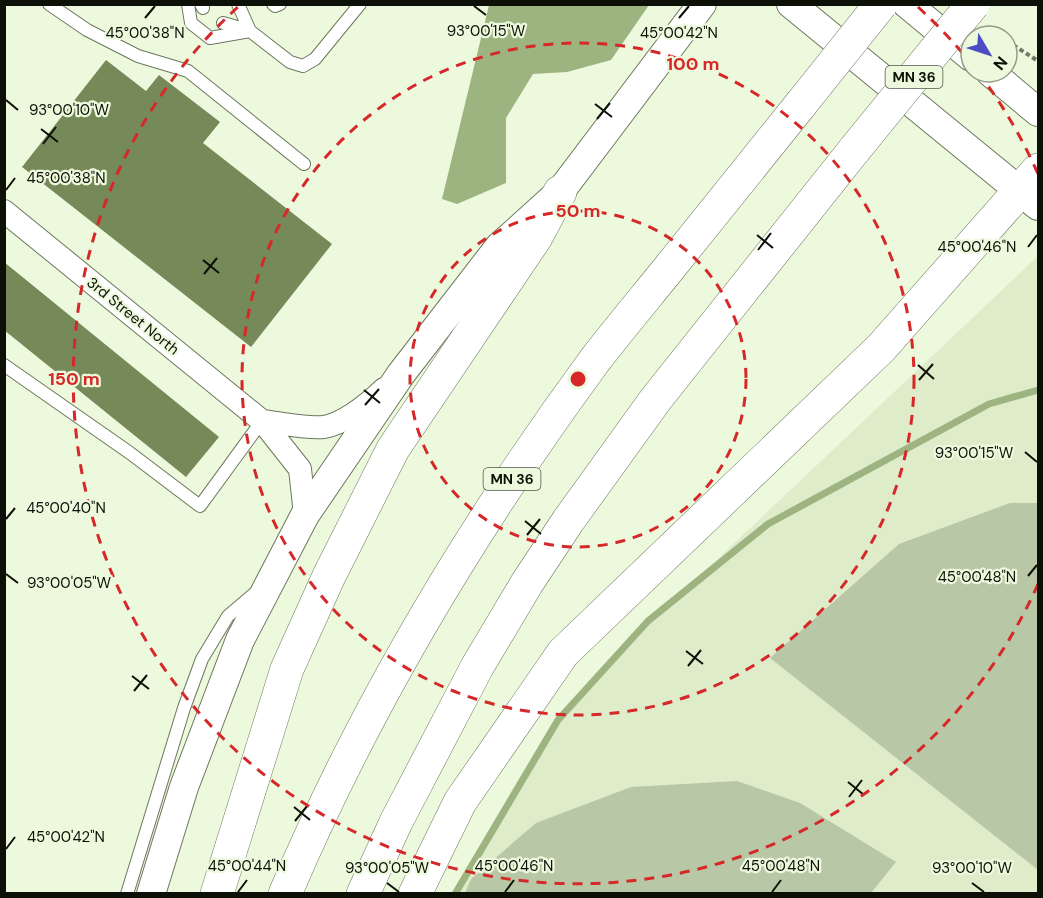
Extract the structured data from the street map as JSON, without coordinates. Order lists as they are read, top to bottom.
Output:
{
  "streets": {
    "highway": ["MN 36"],
    "street": ["3rd Street North"]
  },
  "north": "bottom right",
  "coordinates": [
    "93°00'15\"W",
    "45°00'38\"N",
    "45°00'42\"N",
    "93°00'10\"W",
    "45°00'46\"N",
    "45°00'40\"N",
    "45°00'48\"N",
    "93°00'05\"W",
    "45°00'44\"N"
  ],
  "rings": ["100 m", "50 m", "150 m"]
}
